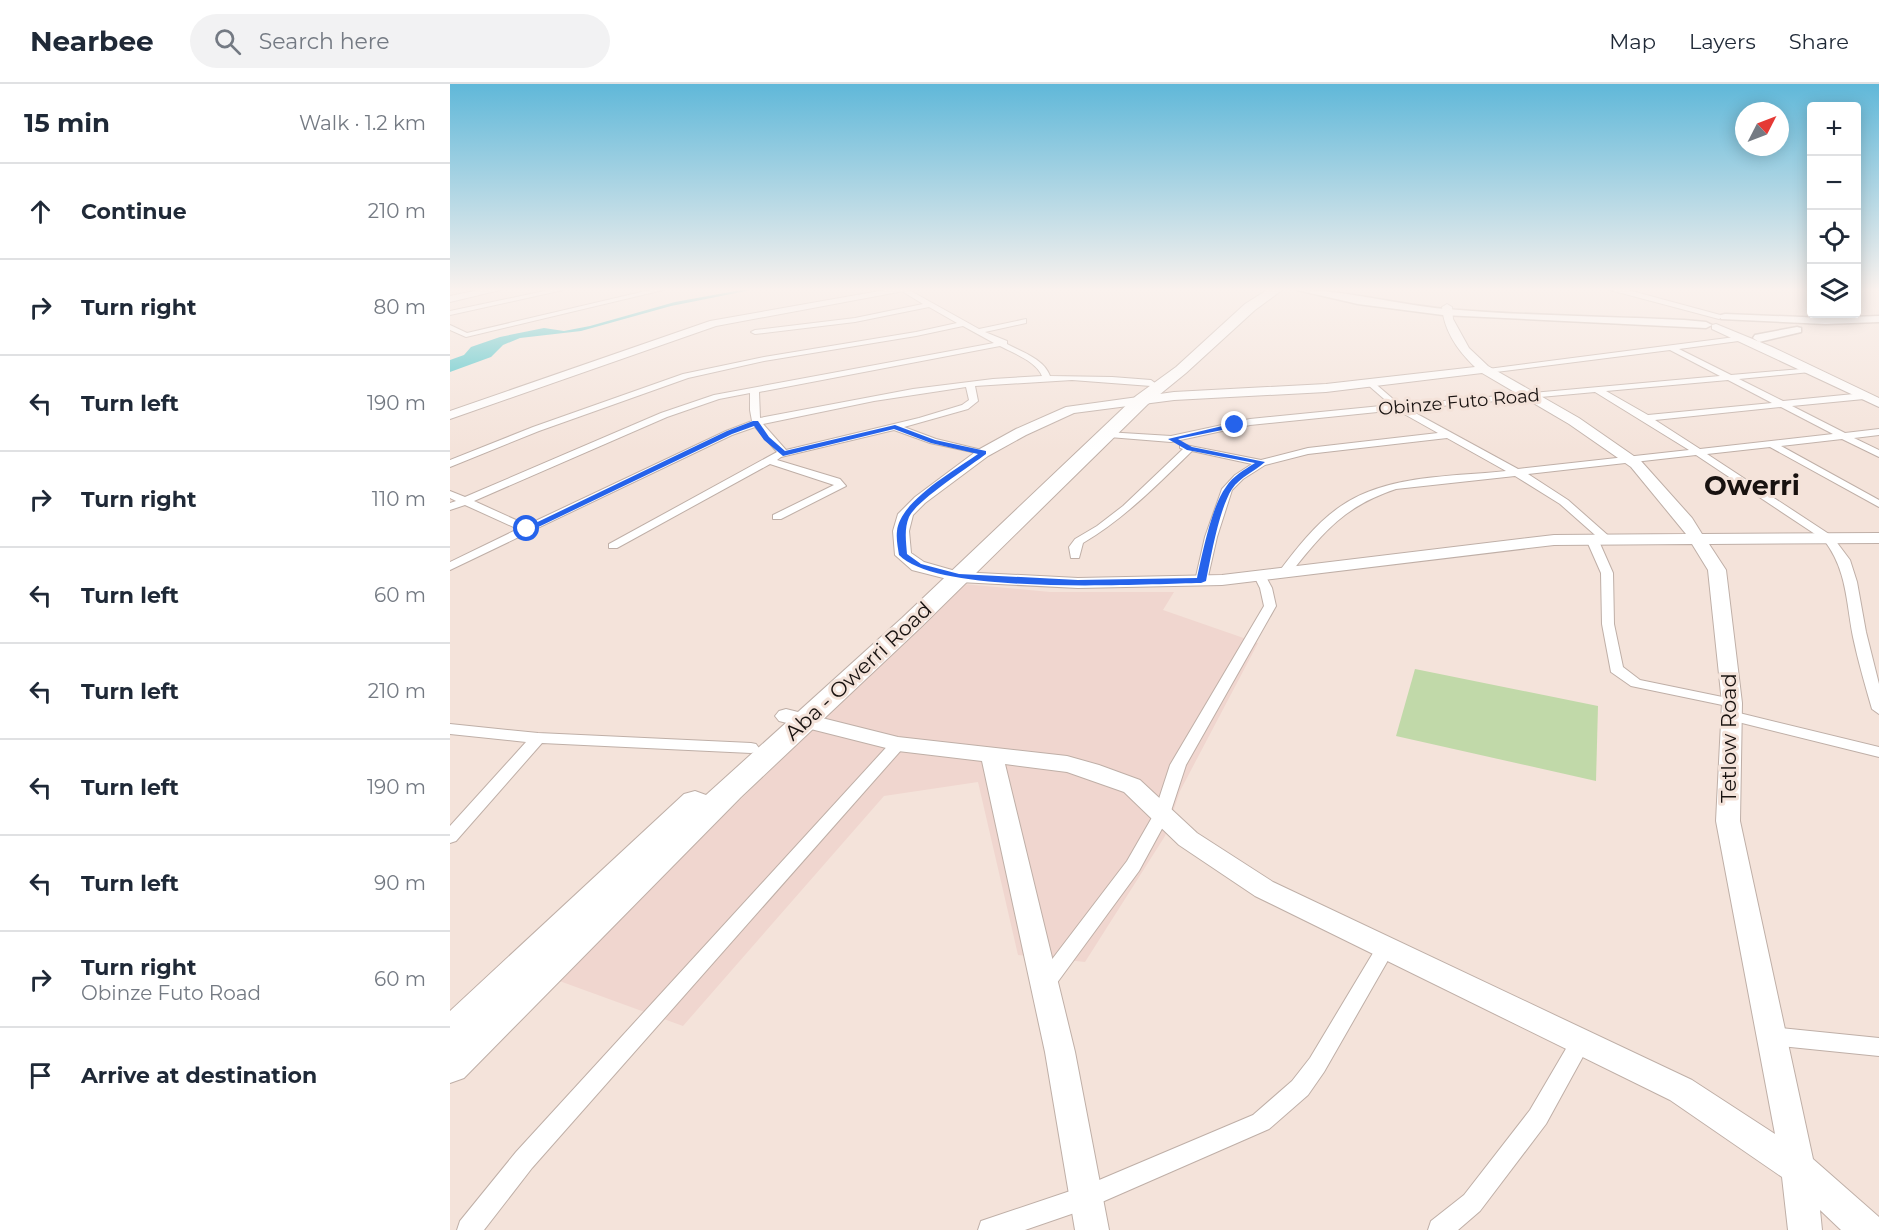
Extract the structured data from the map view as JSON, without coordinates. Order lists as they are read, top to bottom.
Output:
{
  "streets": {
    "highway": ["Aba - Owerri Road"],
    "street": ["Obinze Futo Road", "Tetlow Road"]
  },
  "crossings": [
    ["Obinze Futo Road", "Aba - Owerri Road"],
    ["Obinze Futo Road", "Tetlow Road"]
  ],
  "districts": ["Owerri"],
  "north": "top right",
  "page": {
    "header": "Nearbee",
    "search": "Search here",
    "nav": ["Map", "Layers", "Share"],
    "heading": ["15 min", "Walk · 1.2 km"],
    "map_buttons": ["+", "−"],
    "list": [
      ["Continue", "210 m"],
      ["Turn right", "80 m"],
      ["Turn left", "190 m"],
      ["Turn right", "110 m"],
      ["Turn left", "60 m"],
      ["Turn left", "210 m"],
      ["Turn left", "190 m"],
      ["Turn left", "90 m"],
      ["Turn right", "Obinze Futo Road", "60 m"],
      "Arrive at destination"
    ]
  }
}
